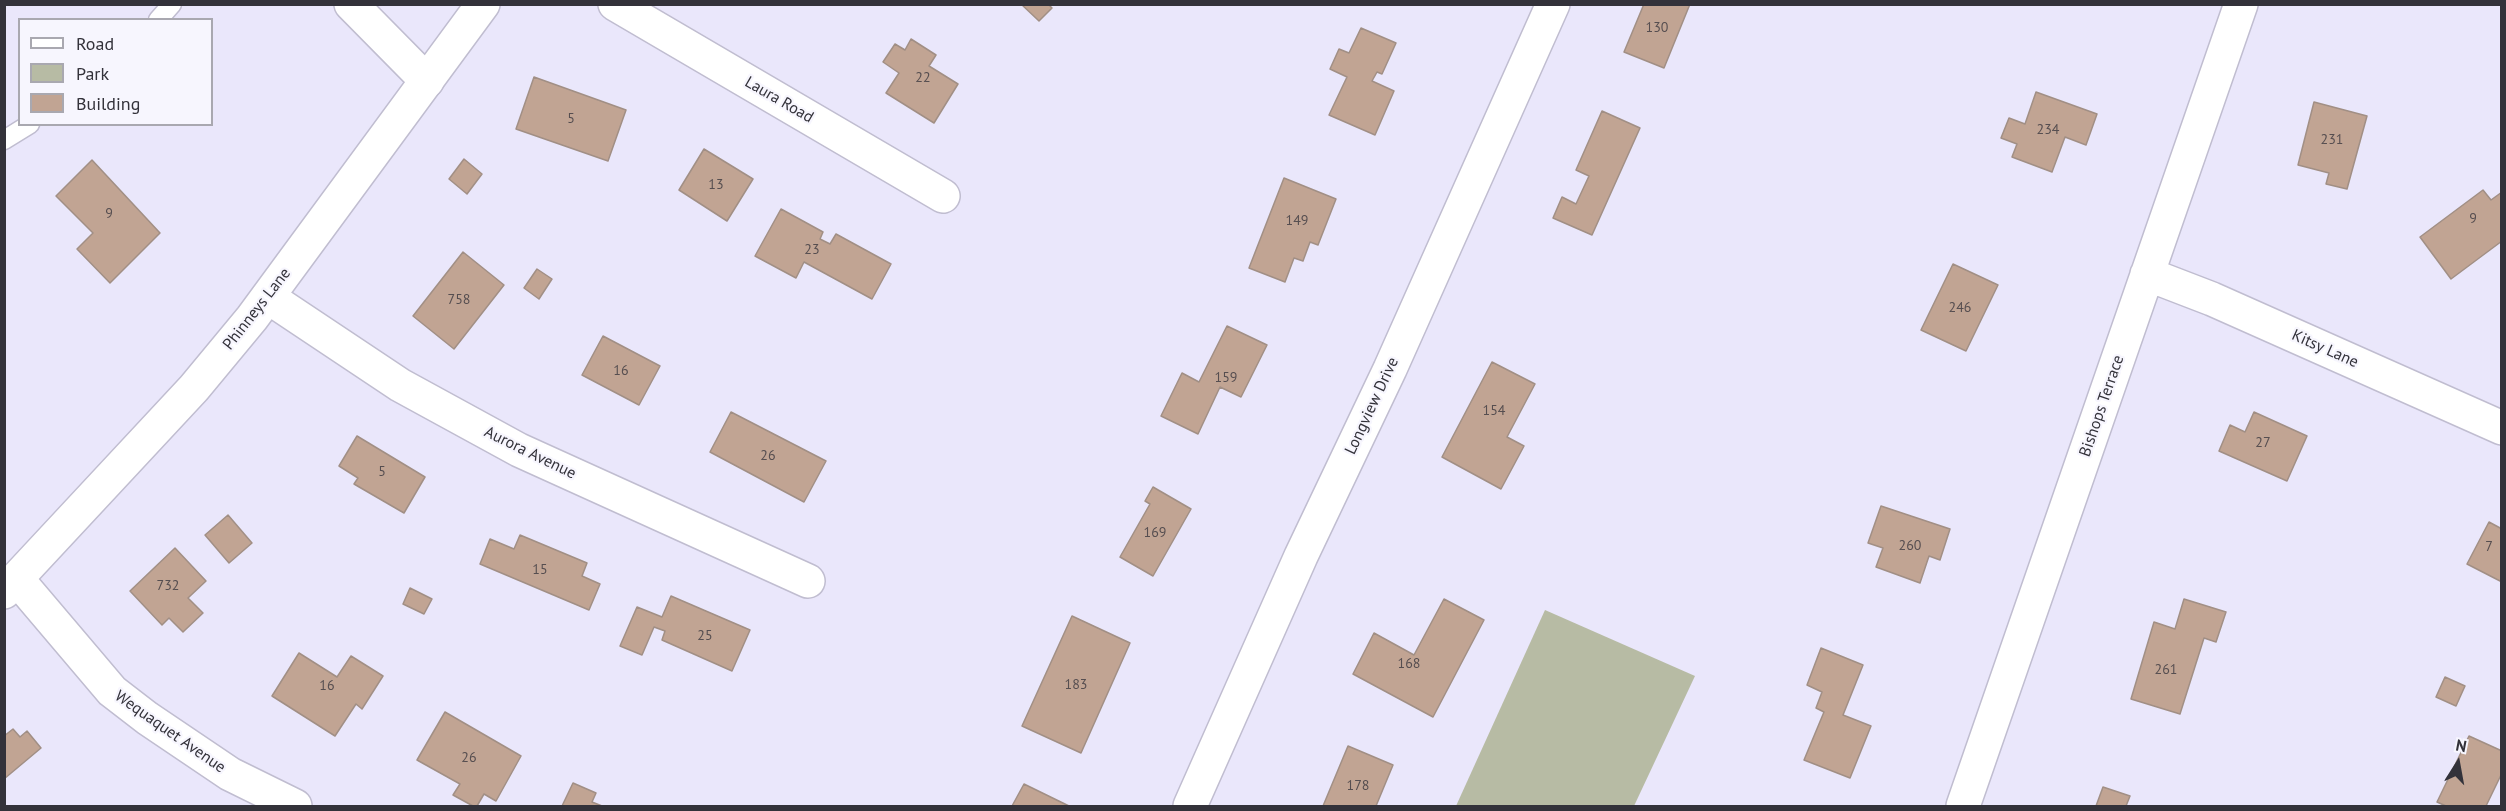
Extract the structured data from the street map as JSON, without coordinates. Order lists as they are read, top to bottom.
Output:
{
  "streets": {
    "street": [
      "Laura Road",
      "Phinneys Lane",
      "Kitsy Lane",
      "Longview Drive",
      "Bishops Terrace",
      "Aurora Avenue",
      "Wequaquet Avenue"
    ]
  },
  "crossings": [
    ["Phinneys Lane", "Aurora Avenue"],
    ["Phinneys Lane", "Wequaquet Avenue"],
    ["Kitsy Lane", "Bishops Terrace"]
  ],
  "house_numbers": [
    "130",
    "22",
    "5",
    "234",
    "231",
    "13",
    "9",
    "9",
    "149",
    "23",
    "758",
    "246",
    "16",
    "159",
    "154",
    "27",
    "26",
    "5",
    "169",
    "260",
    "7",
    "15",
    "732",
    "25",
    "168",
    "261",
    "183",
    "16",
    "26",
    "178"
  ],
  "legend": ["Road", "Park", "Building"],
  "north": "top"
}
